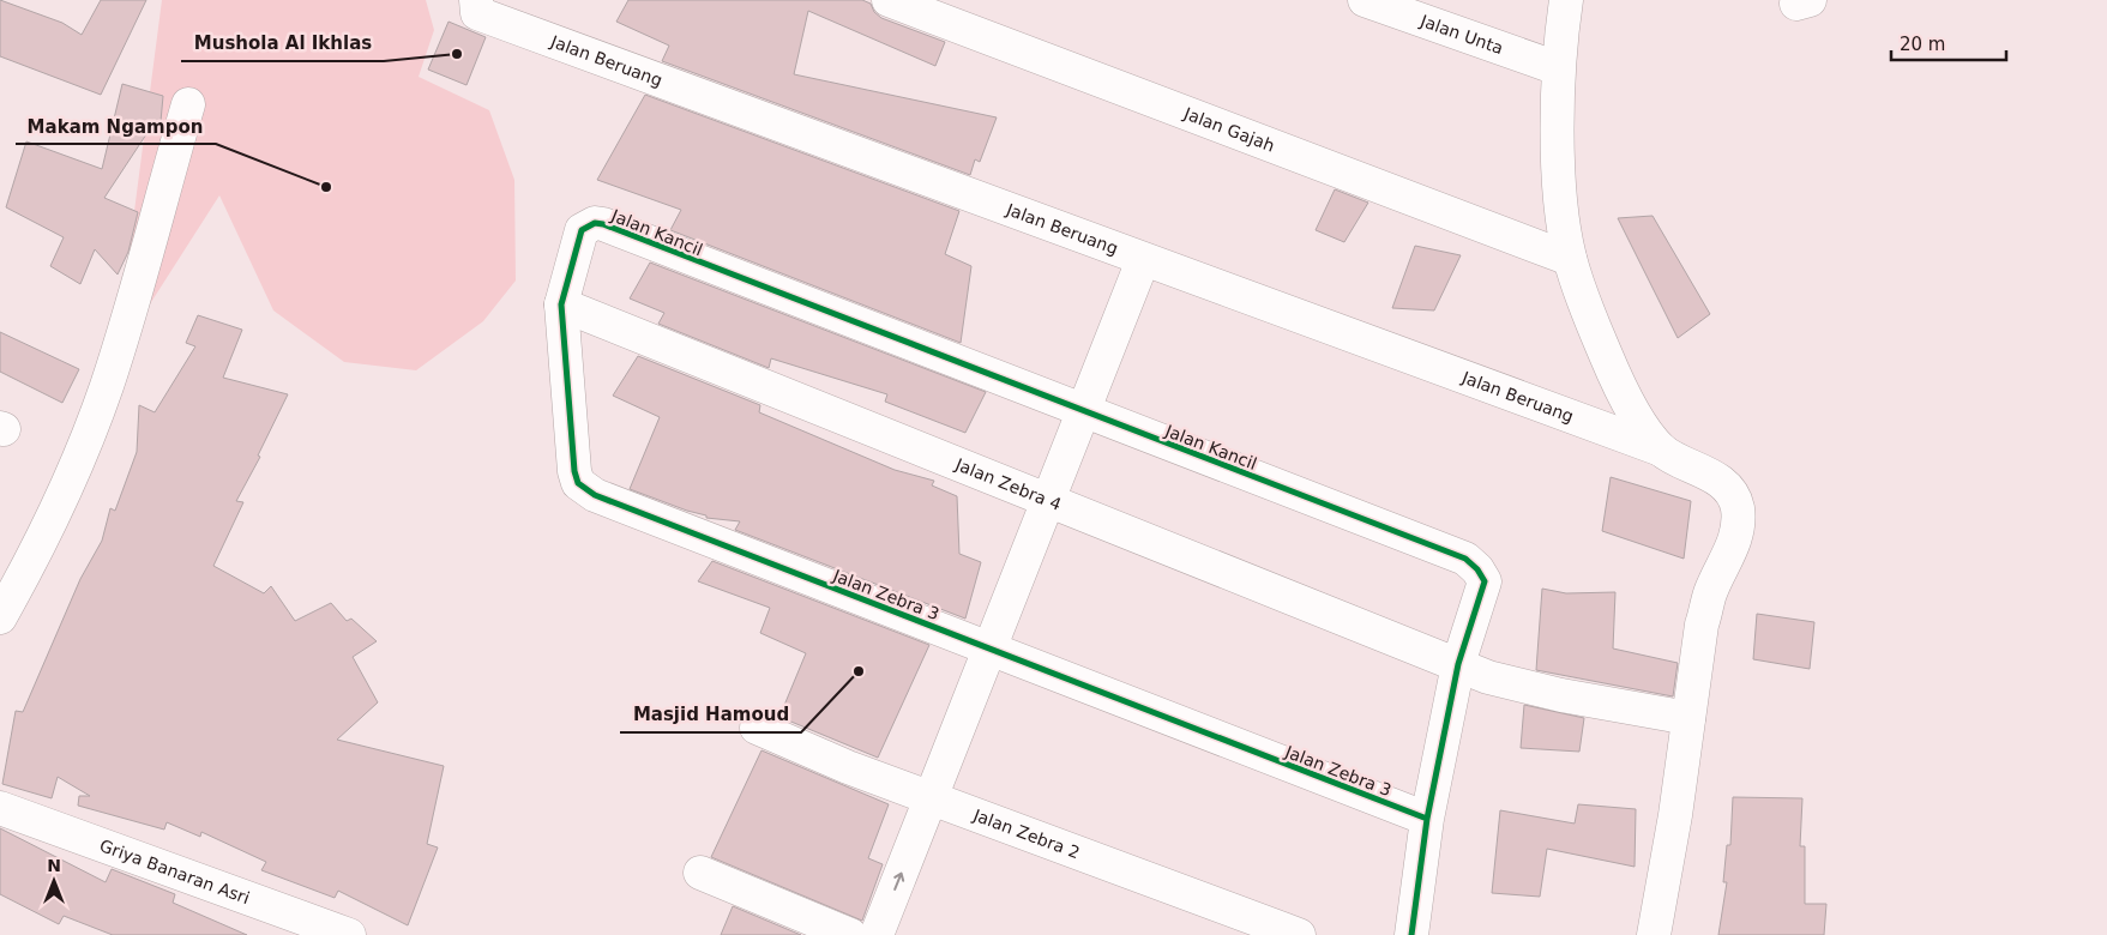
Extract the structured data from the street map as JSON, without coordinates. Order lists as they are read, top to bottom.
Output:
{
  "streets": {
    "street": [
      "Jalan Unta",
      "Jalan Beruang",
      "Jalan Gajah",
      "Jalan Kancil",
      "Jalan Zebra 4",
      "Jalan Zebra 3",
      "Jalan Zebra 2",
      "Griya Banaran Asri"
    ]
  },
  "crossings": [
    ["Jalan Kancil", "Jalan Zebra 4"],
    ["Jalan Kancil", "Jalan Zebra 3"],
    ["Jalan Zebra 4", "Jalan Zebra 3"]
  ],
  "places": ["Mushola Al Ikhlas", "Makam Ngampon", "Masjid Hamoud"],
  "scale_bar": "20 m",
  "north": "top"
}
